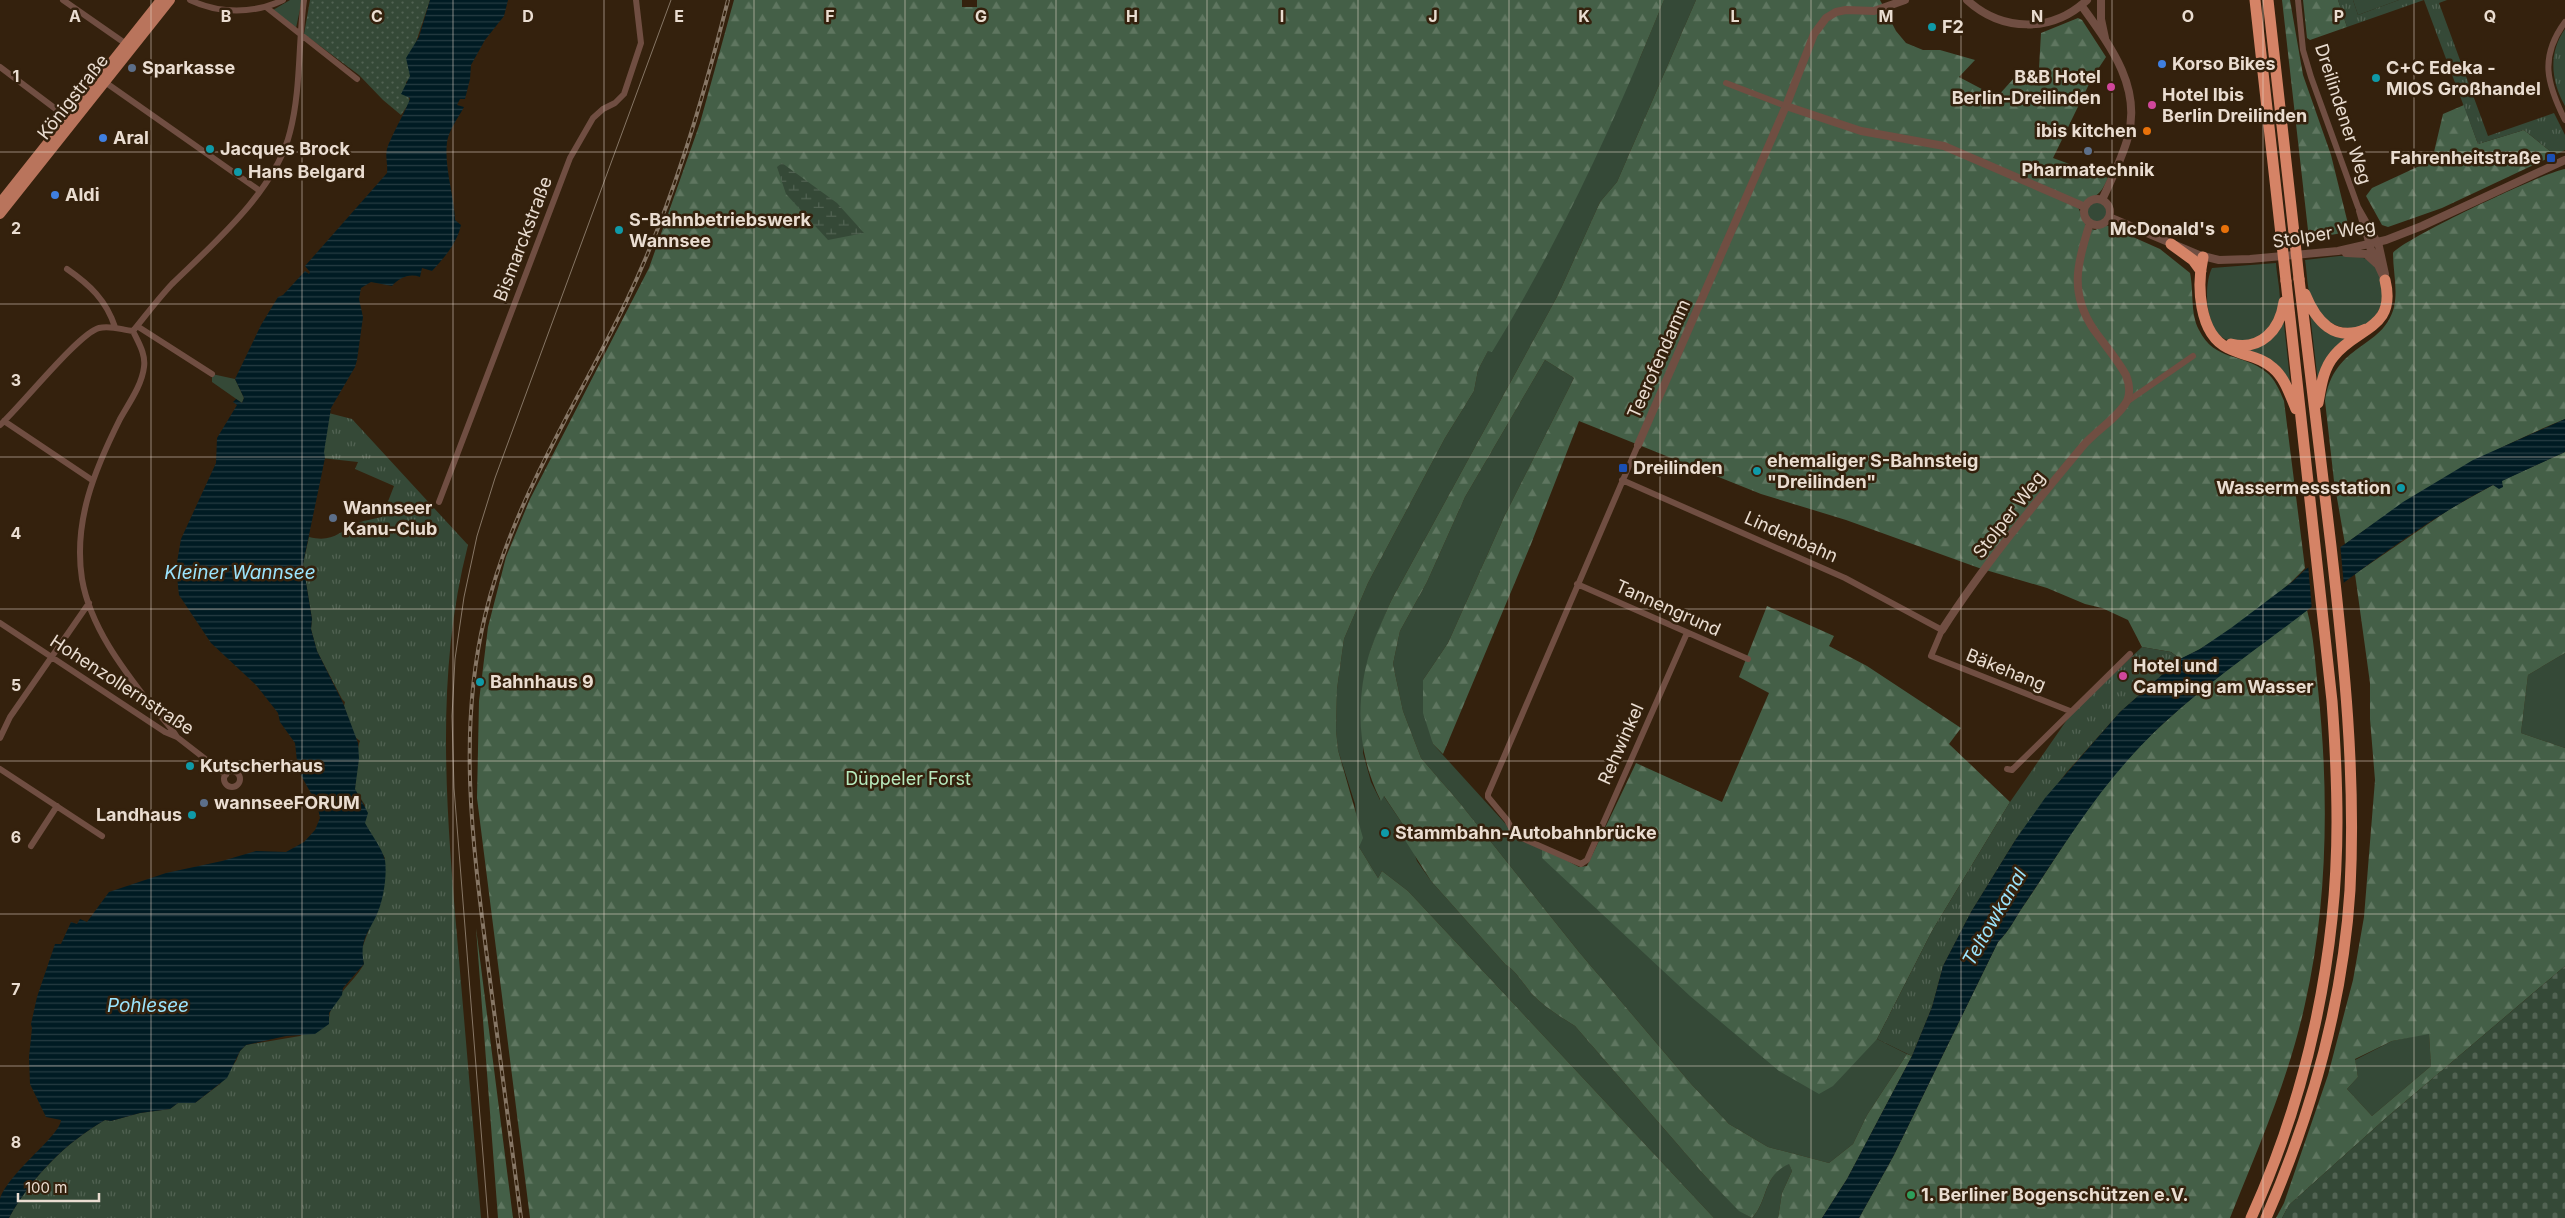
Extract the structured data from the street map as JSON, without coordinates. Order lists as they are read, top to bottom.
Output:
{
  "streets": {
    "main road": ["Königstraße"],
    "street": [
      "Dreilindener Weg",
      "Stolper Weg",
      "Bismarckstraße",
      "Teerofendamm",
      "Lindenbahn",
      "Tannengrund",
      "Bäkehang",
      "Hohenzollernstraße",
      "Rehwinkel"
    ]
  },
  "crossings": [
    ["Dreilindener Weg", "Stolper Weg"],
    ["Stolper Weg", "Lindenbahn"],
    ["Stolper Weg", "Bäkehang"],
    ["Teerofendamm", "Lindenbahn"],
    ["Teerofendamm", "Tannengrund"],
    ["Teerofendamm", "Rehwinkel"],
    ["Tannengrund", "Rehwinkel"]
  ],
  "water": ["Kleiner Wannsee", "Teltowkanal", "Pohlesee"],
  "parks": ["Düppeler Forst"],
  "places": {
    "other": [
      "F2",
      "Korso Bikes",
      "Sparkasse",
      "C+C Edeka - MIOS Großhandel",
      "B&B Hotel Berlin-Dreilinden",
      "Hotel Ibis Berlin Dreilinden",
      "ibis kitchen",
      "Aral",
      "Jacques Brock",
      "Pharmatechnik",
      "Hans Belgard",
      "Aldi",
      "McDonald's",
      "S-Bahnbetriebswerk Wannsee",
      "ehemaliger S-Bahnsteig \"Dreilinden\"",
      "Wassermessstation",
      "Wannseer Kanu-Club",
      "Hotel und Camping am Wasser",
      "Bahnhaus 9",
      "Kutscherhaus",
      "wannseeFORUM",
      "Landhaus",
      "Stammbahn-Autobahnbrücke",
      "1. Berliner Bogenschützen e.V."
    ],
    "transit": ["Fahrenheitstraße", "Dreilinden"]
  },
  "scale_bar": "100 m",
  "grid": {
    "columns": [
      "A",
      "B",
      "C",
      "D",
      "E",
      "F",
      "G",
      "H",
      "I",
      "J",
      "K",
      "L",
      "M",
      "N",
      "O",
      "P",
      "Q"
    ],
    "rows": [
      "1",
      "2",
      "3",
      "4",
      "5",
      "6",
      "7",
      "8"
    ]
  }
}
